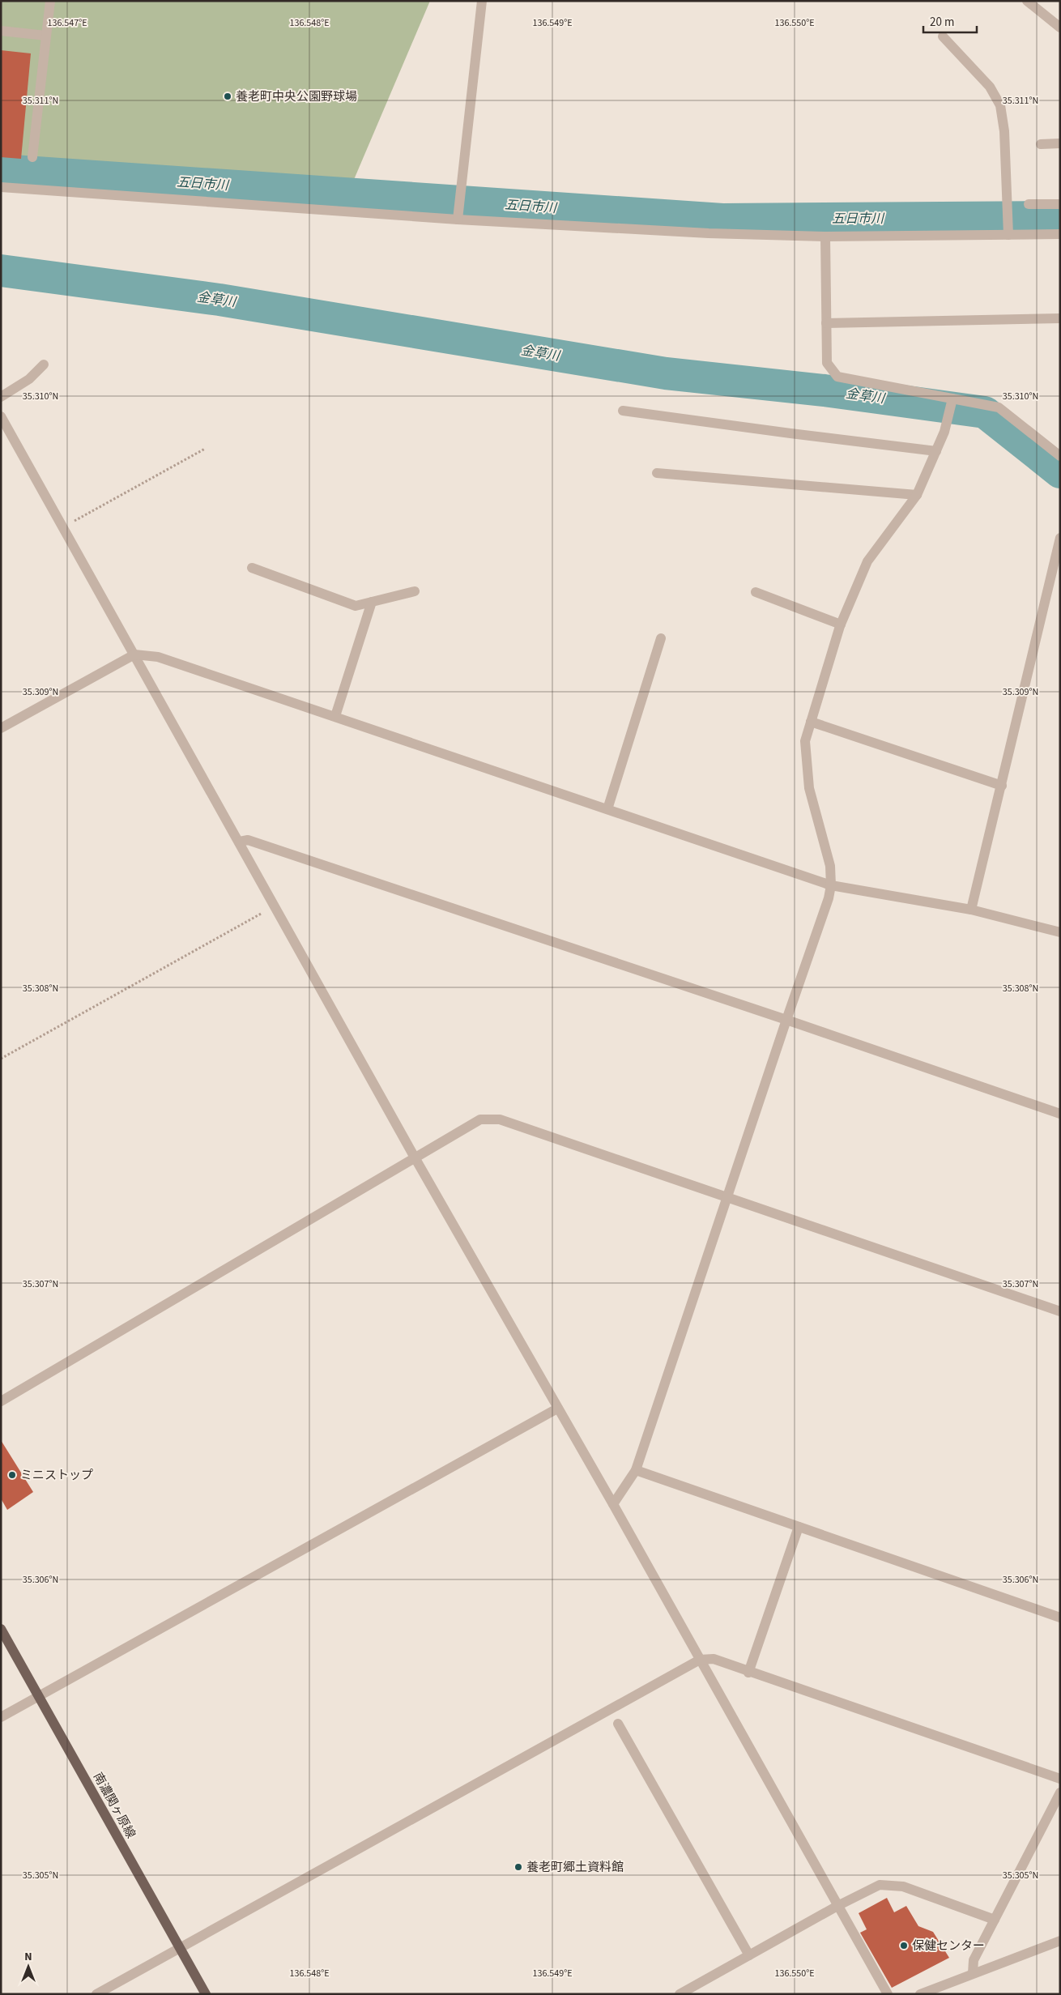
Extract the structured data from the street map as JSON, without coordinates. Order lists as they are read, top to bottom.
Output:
{
  "streets": {
    "main road": ["南濃関ヶ原線"]
  },
  "water": ["五日市川", "金草川"],
  "places": [
    "養老町中央公園野球場",
    "ミニストップ",
    "養老町郷土資料館",
    "保健センター"
  ],
  "scale_bar": "20 m",
  "north": "top",
  "coordinates": [
    "136.547°E",
    "136.548°E",
    "136.549°E",
    "136.550°E",
    "35.311°N",
    "35.310°N",
    "35.309°N",
    "35.308°N",
    "35.307°N",
    "35.306°N",
    "35.305°N"
  ]
}
